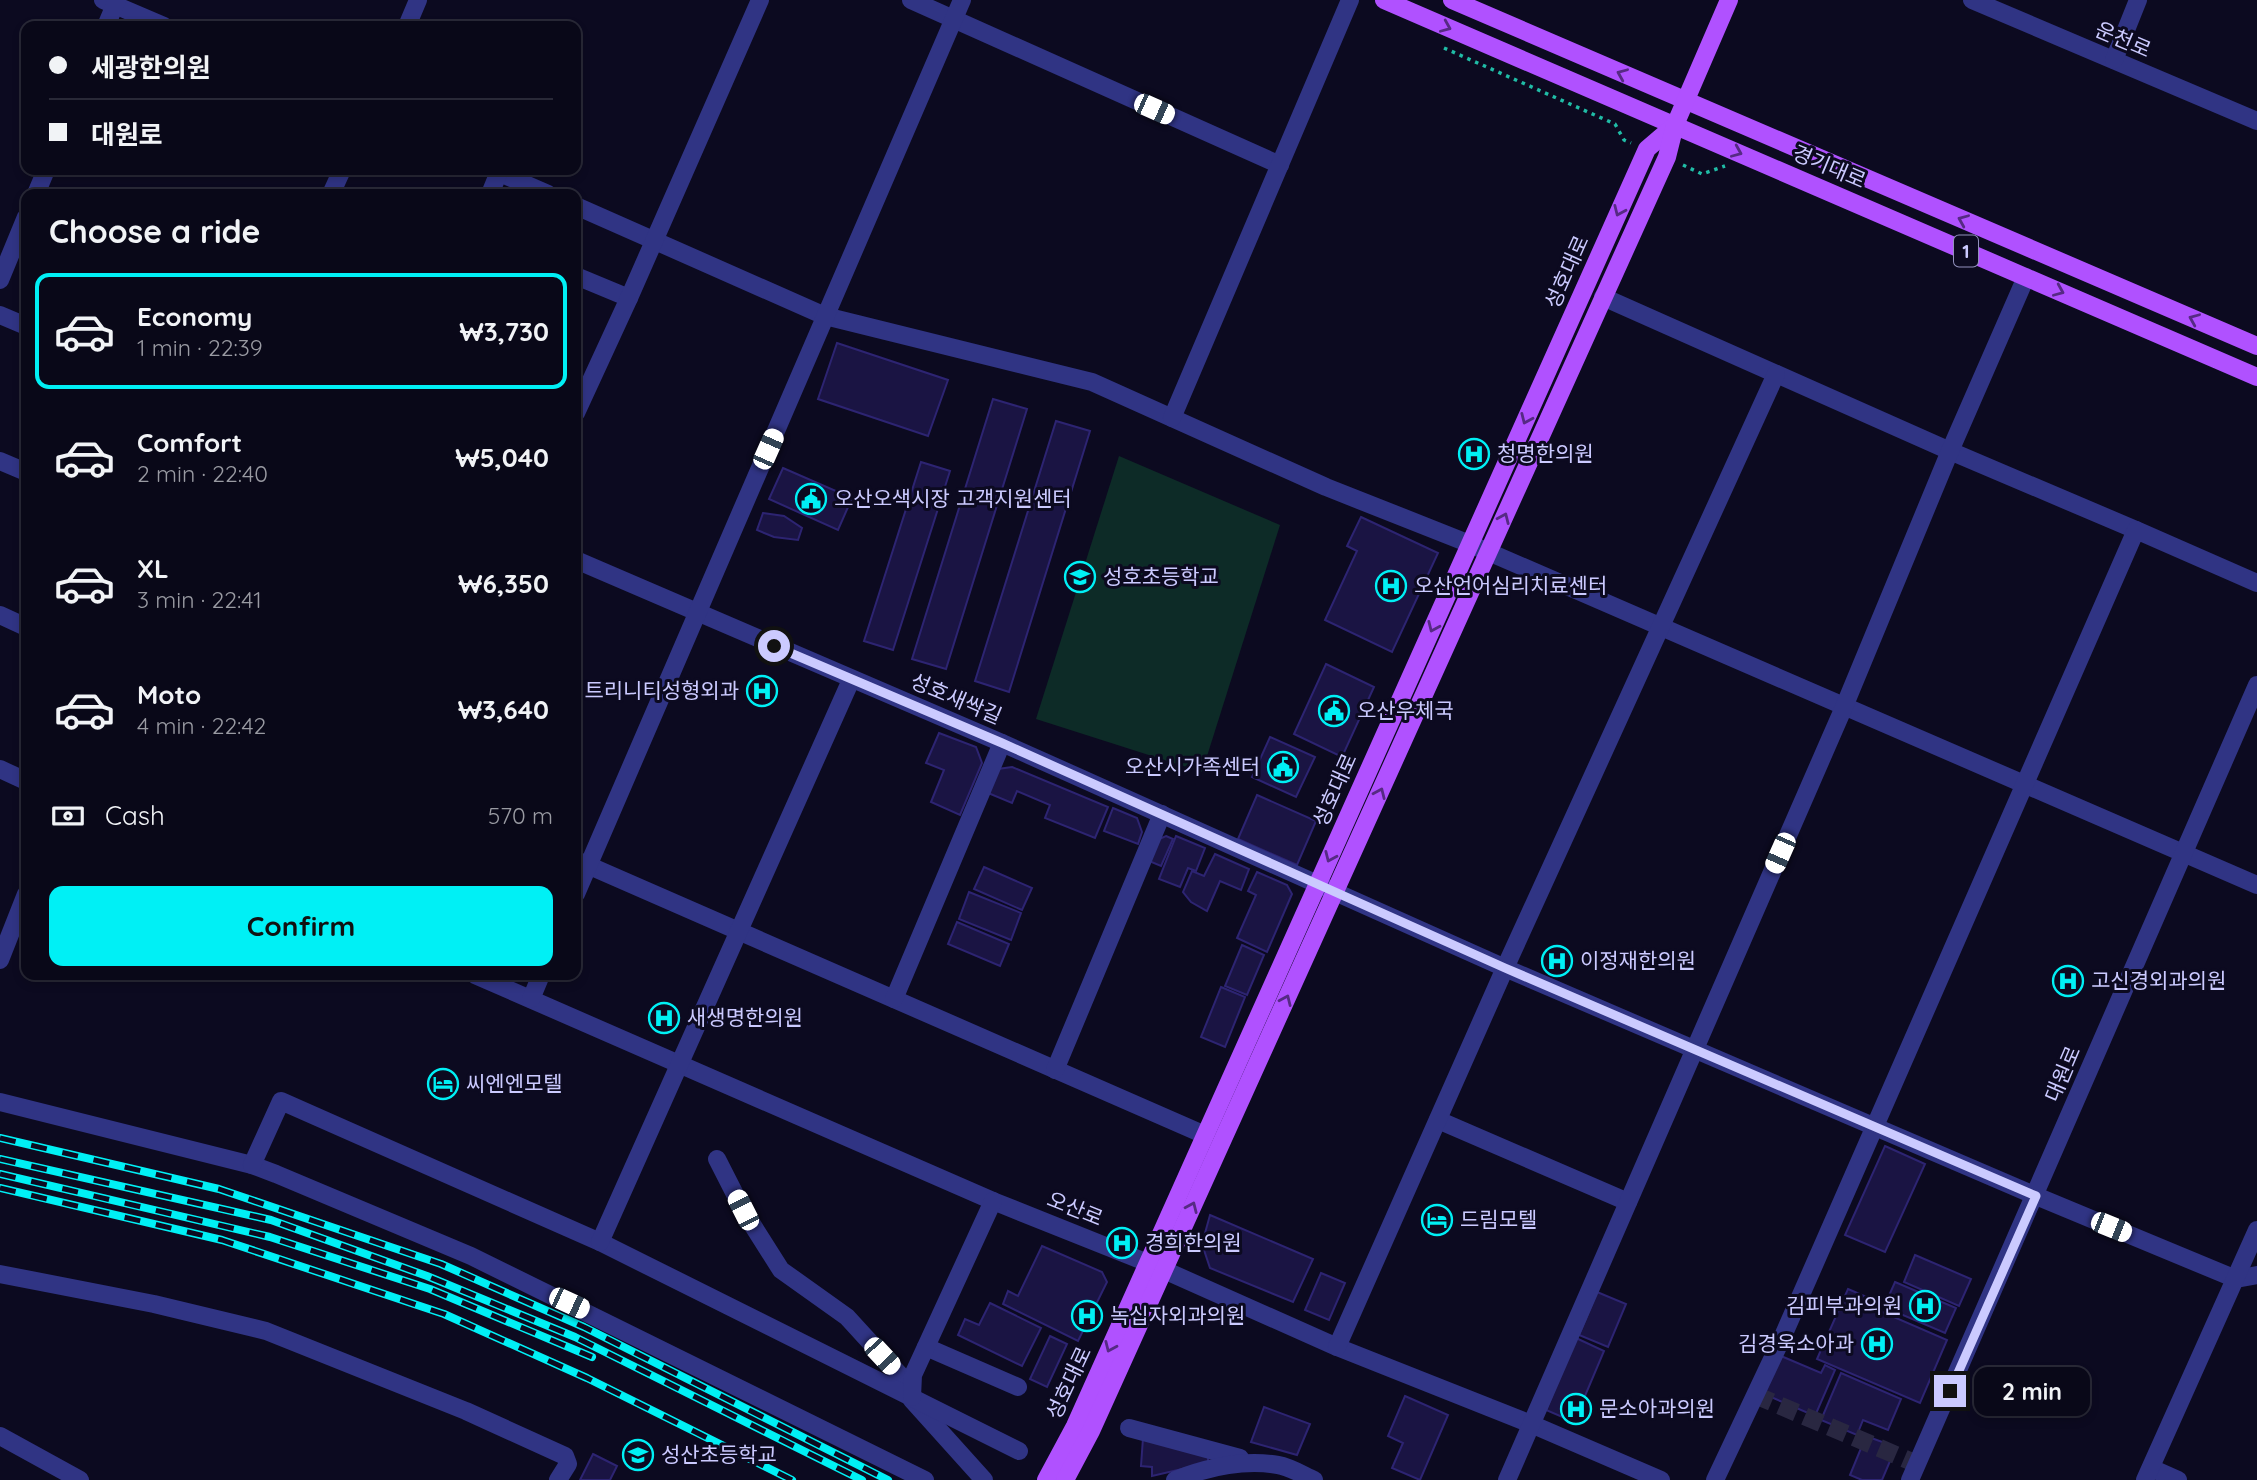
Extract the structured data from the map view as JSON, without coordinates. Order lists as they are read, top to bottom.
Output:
{
  "streets": {
    "main road": ["경기대로", "1", "성호대로"],
    "street": [
      "운천로",
      "성호새싹길",
      "대원로",
      "오산로"
    ]
  },
  "crossings": [
    ["경기대로", "성호대로"],
    ["성호대로", "성호새싹길"],
    ["성호대로", "오산로"],
    ["성호새싹길", "대원로"]
  ],
  "places": {
    "hospital": [
      "청명한의원",
      "오산언어심리치료센터",
      "트리니티성형외과",
      "이정재한의원",
      "고신경외과의원",
      "새생명한의원",
      "경희한의원",
      "김피부과의원",
      "녹십자외과의원",
      "김경욱소아과",
      "문소아과의원"
    ],
    "public building": ["오산오색시장 고객지원센터", "오산우체국", "오산시가족센터"],
    "school or university": ["성호초등학교", "성산초등학교"],
    "hotel": ["씨엔엔모텔", "드림모텔"]
  },
  "page": {
    "banner": ["세광한의원", "대원로"],
    "heading": "Choose a ride",
    "list": [
      {
        "name": "Economy",
        "note": "1 min · 22:39",
        "value": "₩3,730"
      },
      {
        "name": "Comfort",
        "note": "2 min · 22:40",
        "value": "₩5,040"
      },
      {
        "name": "XL",
        "note": "3 min · 22:41",
        "value": "₩6,350"
      },
      {
        "name": "Moto",
        "note": "4 min · 22:42",
        "value": "₩3,640"
      }
    ],
    "pay": ["Cash", "570 m"],
    "buttons": "Confirm",
    "bubble": "2 min"
  }
}
